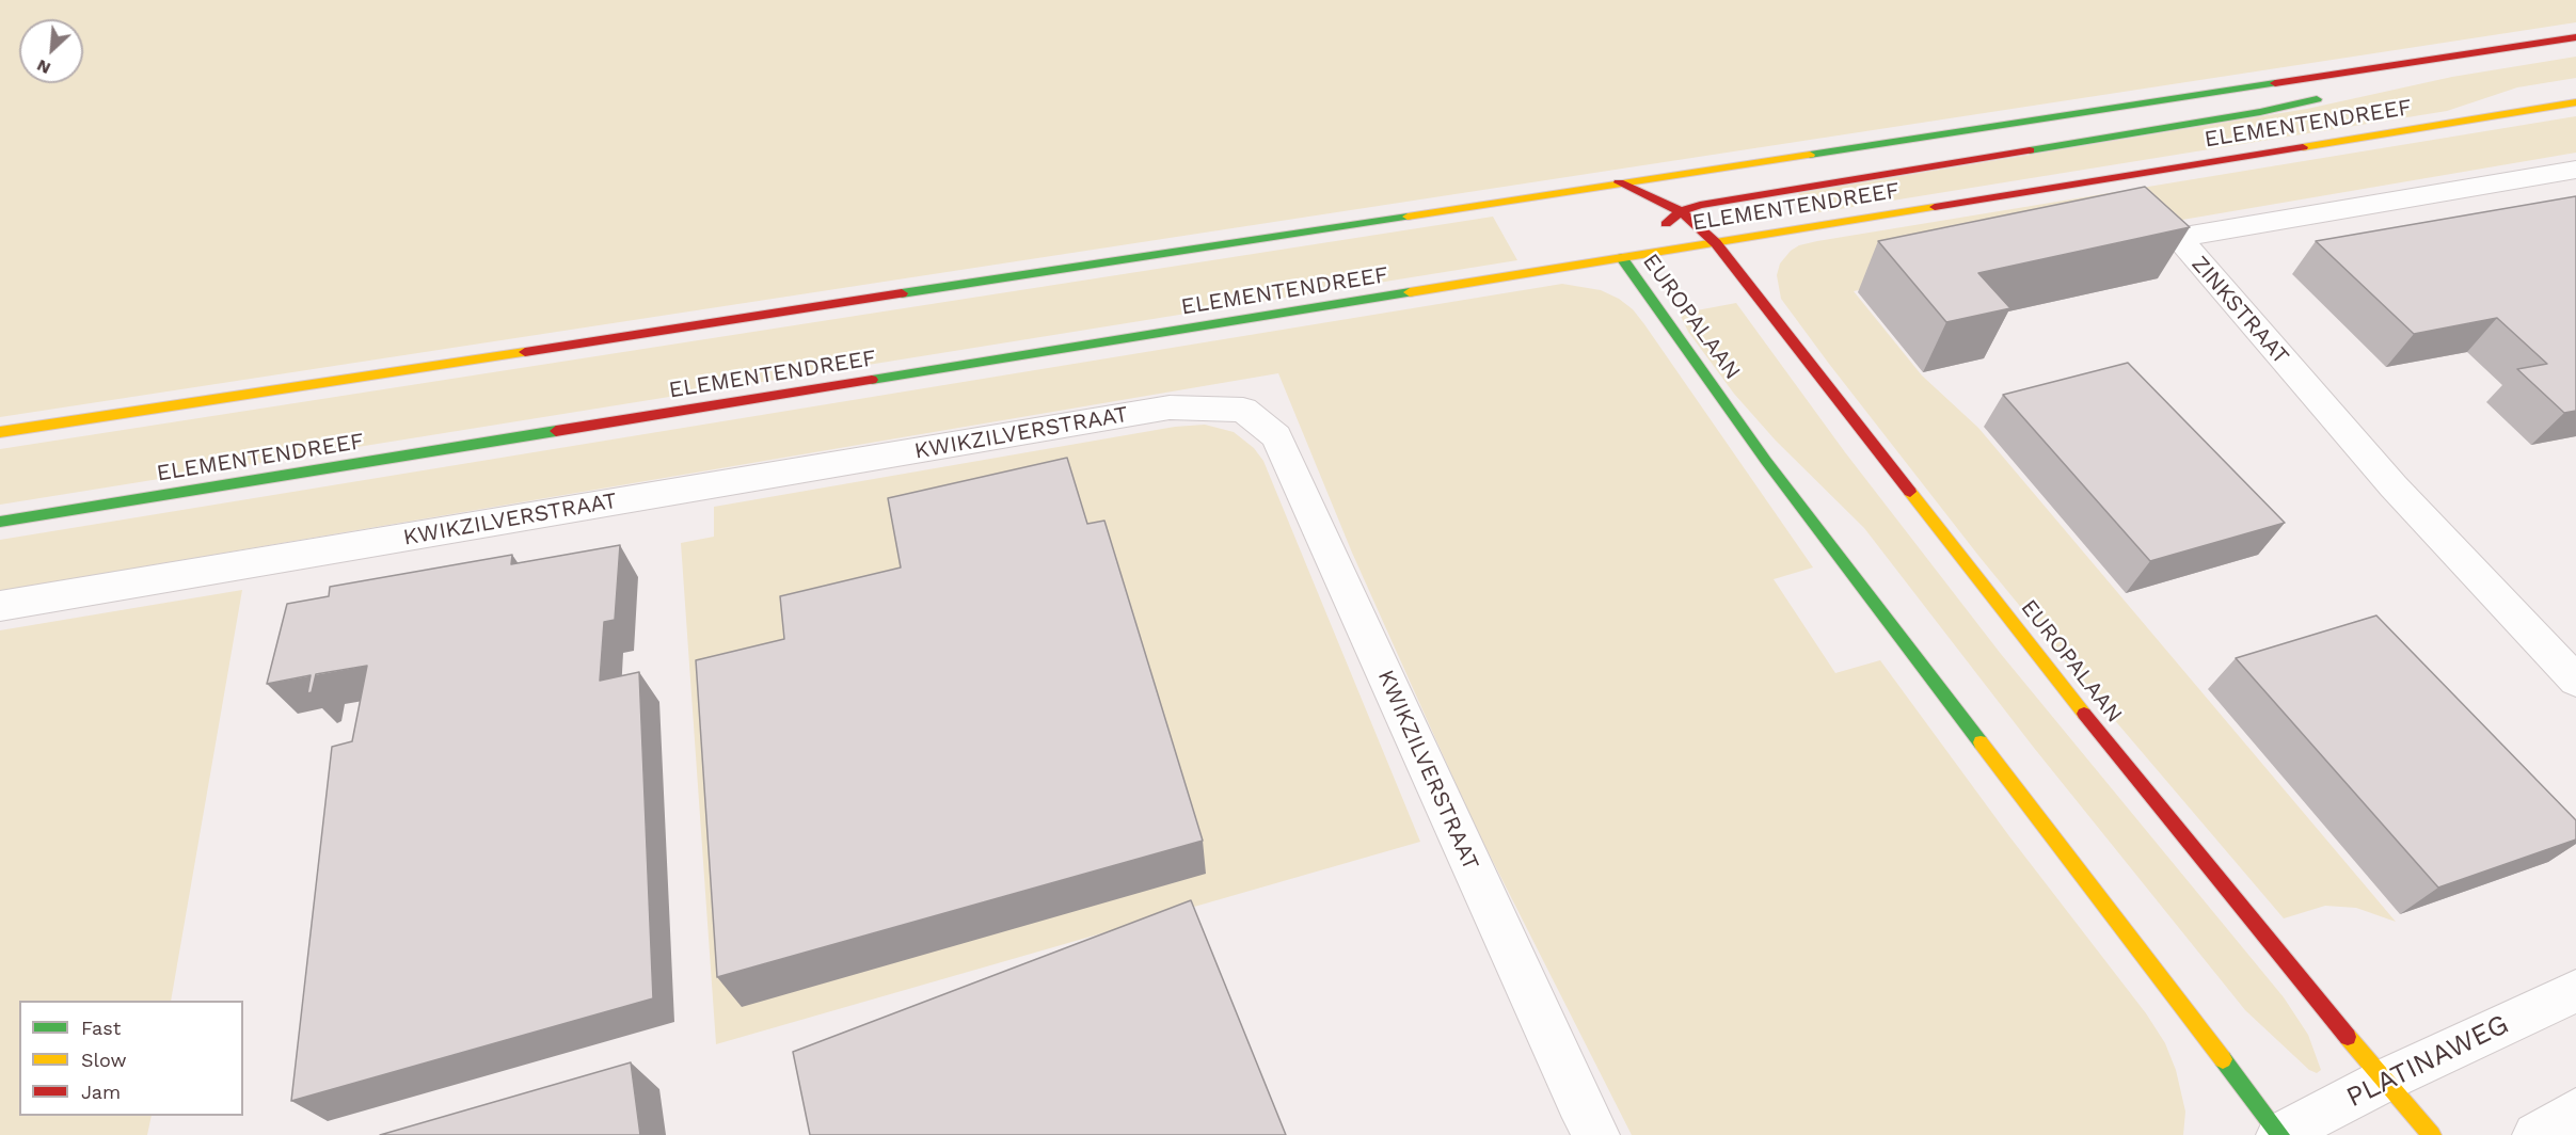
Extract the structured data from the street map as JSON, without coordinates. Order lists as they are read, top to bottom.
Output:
{
  "streets": {
    "main road": ["ELEMENTENDREEF", "EUROPALAAN"],
    "street": ["ZINKSTRAAT", "KWIKZILVERSTRAAT", "PLATINAWEG"]
  },
  "crossings": [
    ["ELEMENTENDREEF", "EUROPALAAN"],
    ["EUROPALAAN", "PLATINAWEG"]
  ],
  "legend": ["Fast", "Slow", "Jam"],
  "north": "bottom left"
}
